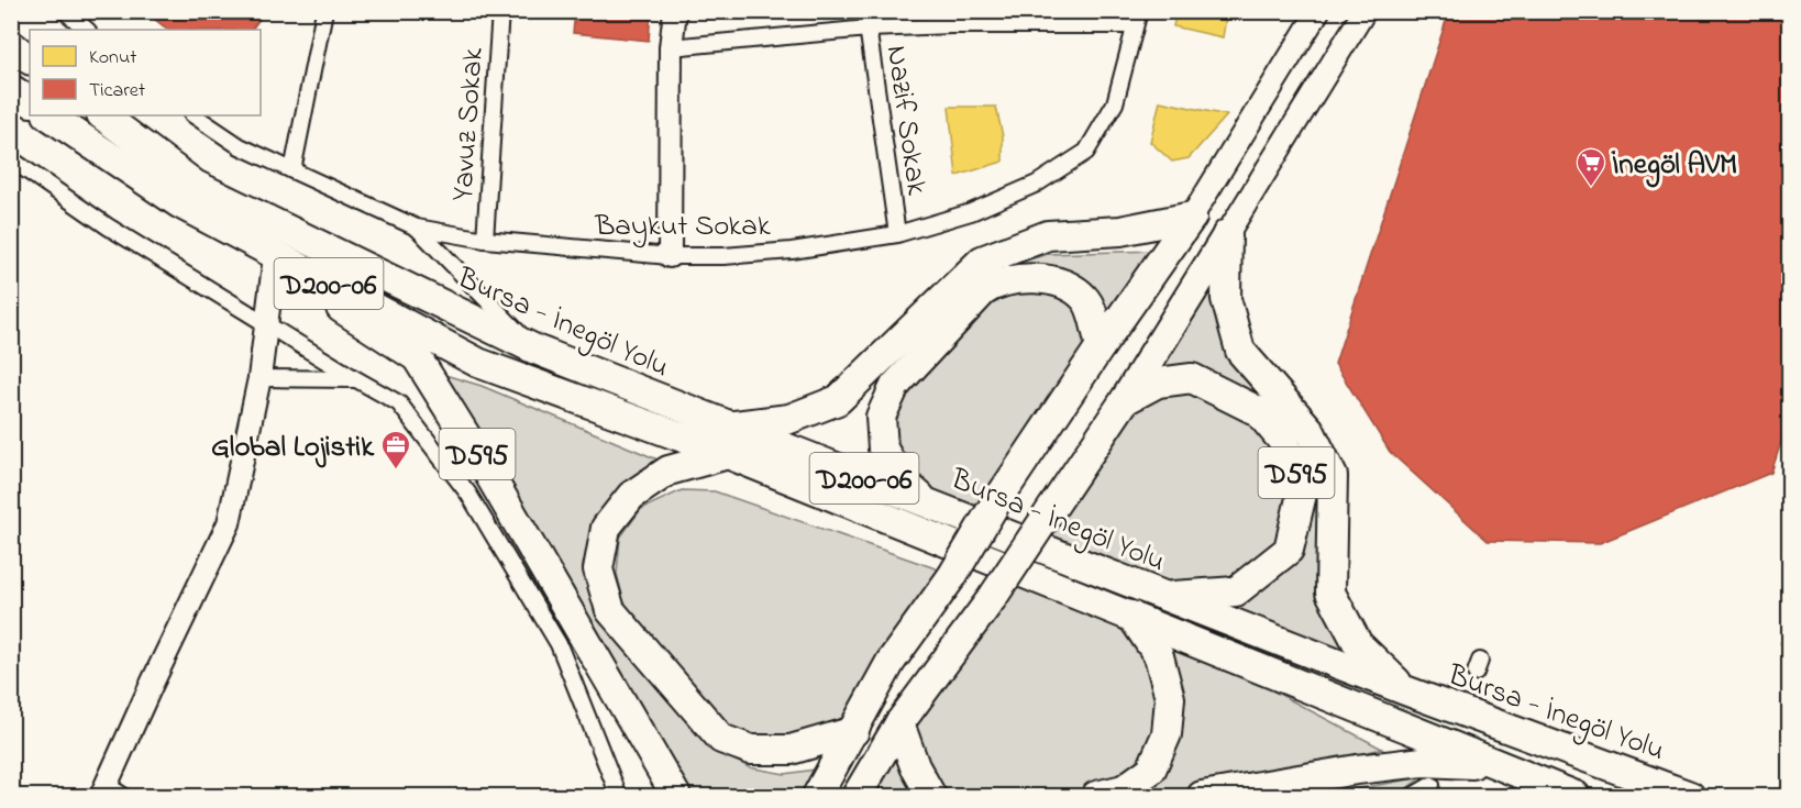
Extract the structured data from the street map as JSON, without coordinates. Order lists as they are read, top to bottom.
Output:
{
  "streets": {
    "highway": ["D200-06", "Bursa - İnegöl Yolu", "D595"],
    "street": ["Nazif Sokak", "Yavuz Sokak", "Baykut Sokak"]
  },
  "crossings": [
    ["Nazif Sokak", "Baykut Sokak"],
    ["Yavuz Sokak", "Baykut Sokak"],
    ["Bursa - İnegöl Yolu", "D595"]
  ],
  "places": {
    "supermarket": ["İnegöl AVM"],
    "office": ["Global Lojistik"]
  },
  "legend": ["Konut", "Ticaret"]
}
